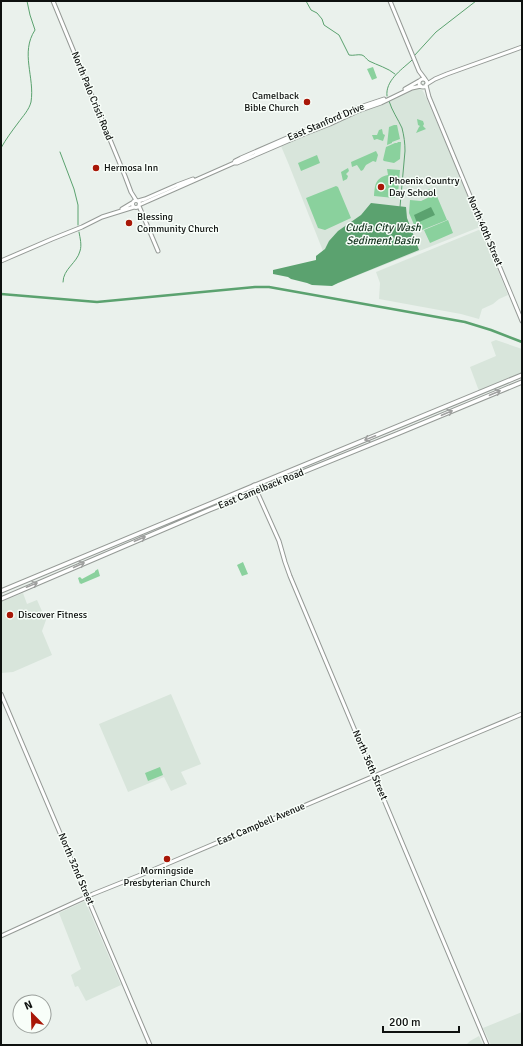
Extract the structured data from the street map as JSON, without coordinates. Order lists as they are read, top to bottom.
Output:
{
  "streets": {
    "main road": ["East Camelback Road"],
    "street": [
      "North Palo Cristi Road",
      "East Stanford Drive",
      "North 40th Street",
      "North 36th Street",
      "East Campbell Avenue",
      "North 32nd Street"
    ]
  },
  "crossings": [
    ["North Palo Cristi Road", "East Stanford Drive"],
    ["East Stanford Drive", "North 40th Street"],
    ["East Camelback Road", "North 36th Street"],
    ["North 36th Street", "East Campbell Avenue"],
    ["East Campbell Avenue", "North 32nd Street"]
  ],
  "water": ["Cudia City Wash Sediment Basin"],
  "places": [
    "Camelback Bible Church",
    "Hermosa Inn",
    "Phoenix Country Day School",
    "Blessing Community Church",
    "Discover Fitness",
    "Morningside Presbyterian Church"
  ],
  "scale_bar": "200 m",
  "north": "top left"
}
